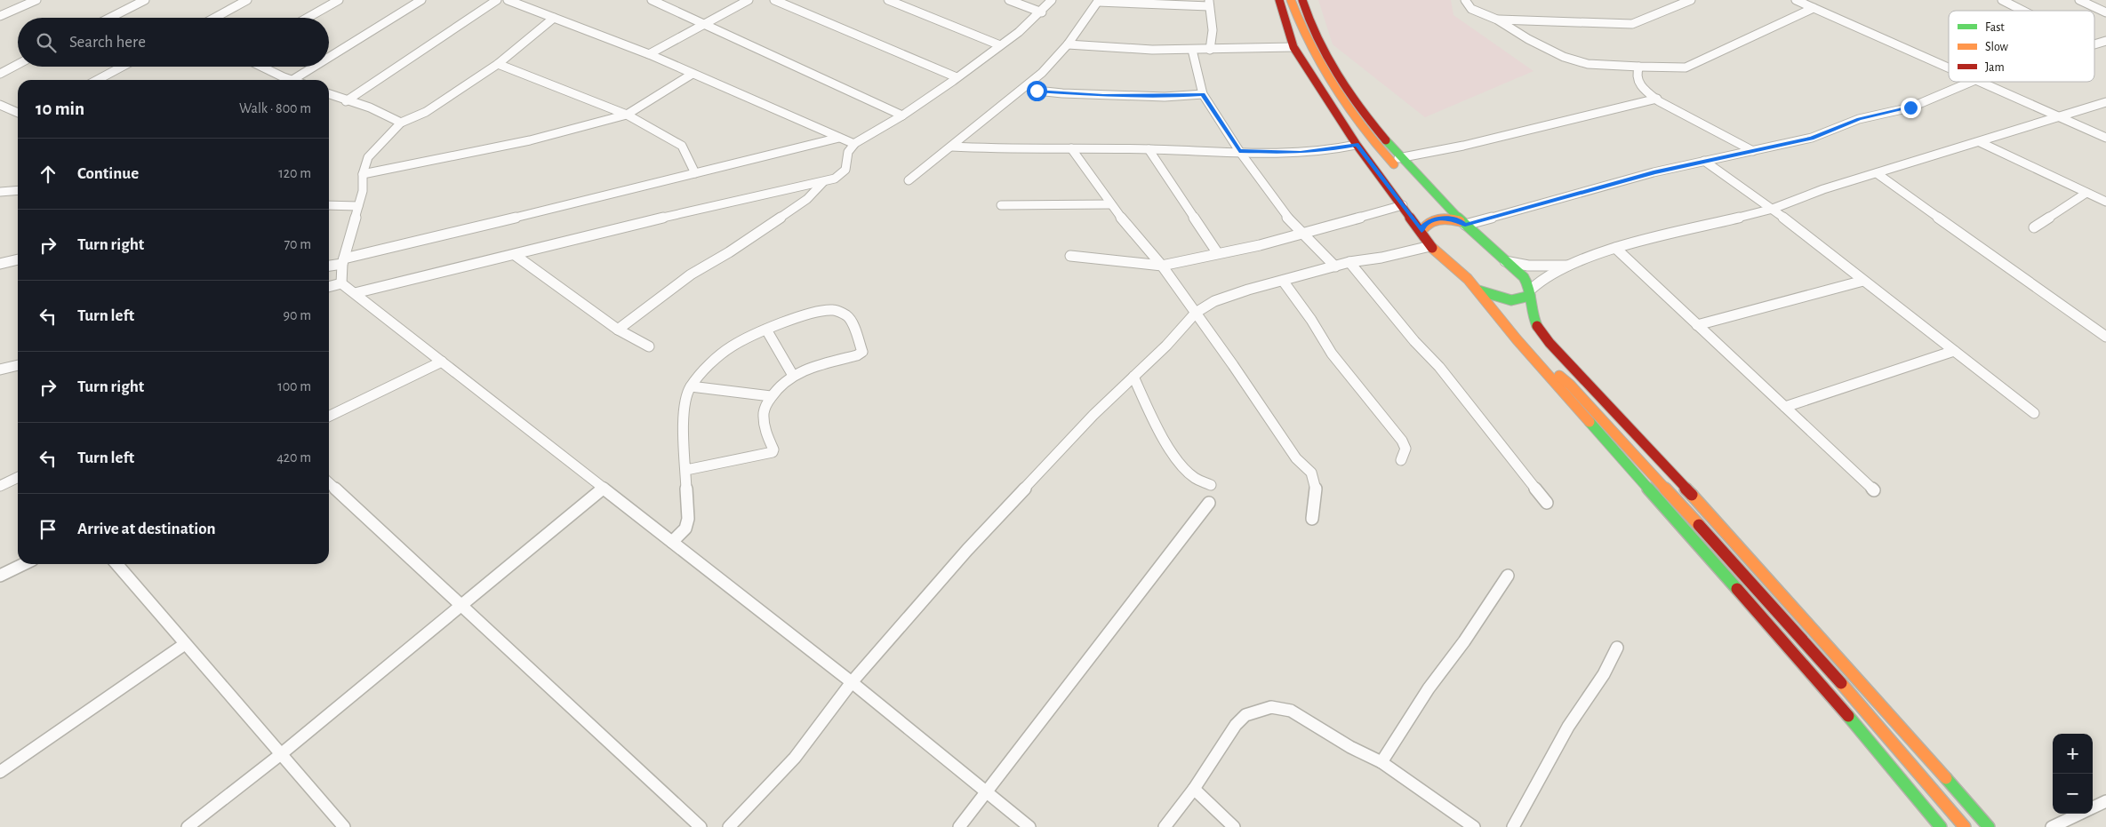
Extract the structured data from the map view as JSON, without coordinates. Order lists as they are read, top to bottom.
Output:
{
  "legend": ["Fast", "Slow", "Jam"],
  "page": {
    "search": "Search here",
    "heading": ["10 min", "Walk · 800 m"],
    "list": [
      ["Continue", "120 m"],
      ["Turn right", "70 m"],
      ["Turn left", "90 m"],
      ["Turn right", "100 m"],
      ["Turn left", "420 m"],
      "Arrive at destination"
    ],
    "map_buttons": ["+", "−"]
  }
}
